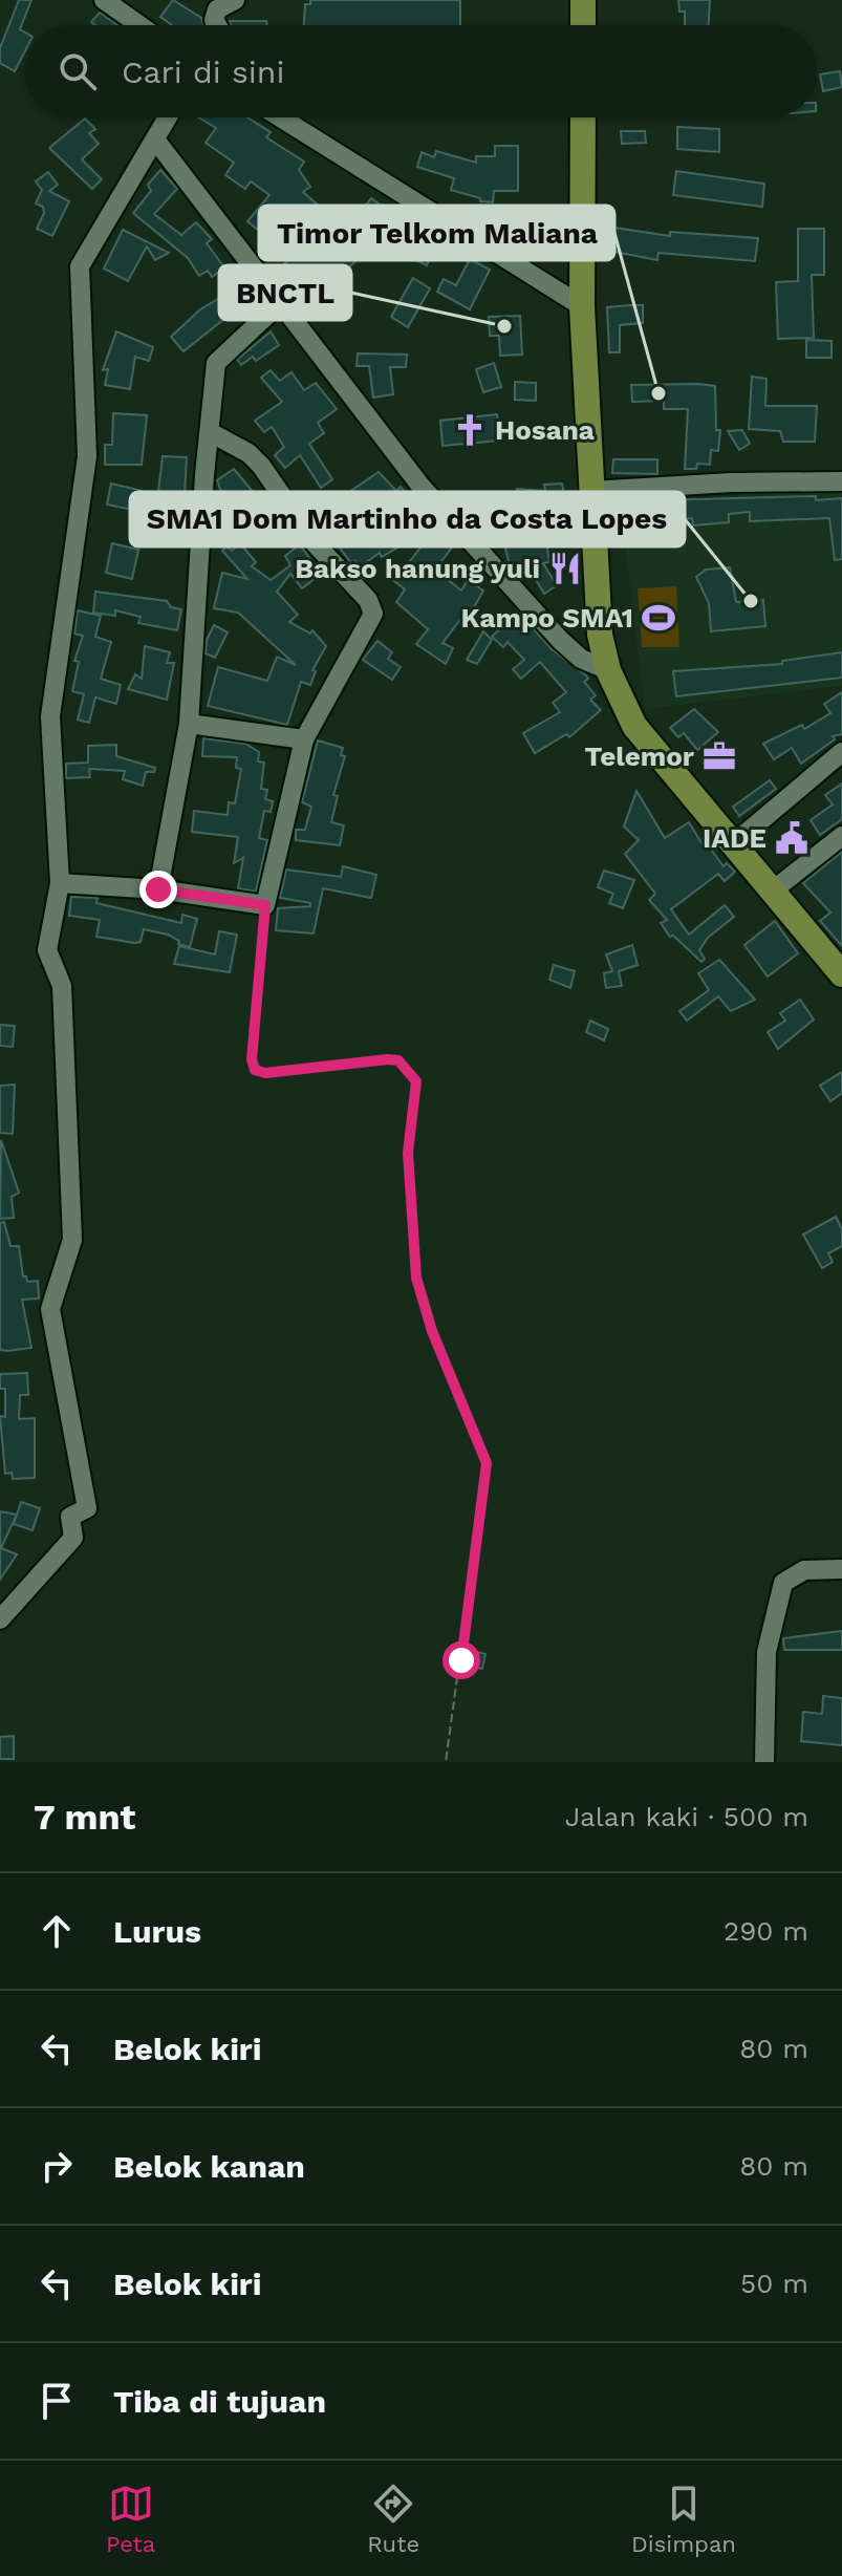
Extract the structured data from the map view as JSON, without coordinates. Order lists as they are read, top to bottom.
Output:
{
  "places": {
    "other": ["BNCTL", "Timor Telkom Maliana", "SMA1 Dom Martinho da Costa Lopes"],
    "church": ["Hosana"],
    "restaurant": ["Bakso hanung yuli"],
    "sports": ["Kampo SMA1"],
    "office": ["Telemor"],
    "public building": ["IADE"]
  },
  "page": {
    "search": "Cari di sini",
    "heading": ["7 mnt", "Jalan kaki · 500 m"],
    "list": [
      ["Lurus", "290 m"],
      ["Belok kiri", "80 m"],
      ["Belok kanan", "80 m"],
      ["Belok kiri", "50 m"],
      "Tiba di tujuan"
    ],
    "nav": ["Peta", "Rute", "Disimpan"]
  }
}
